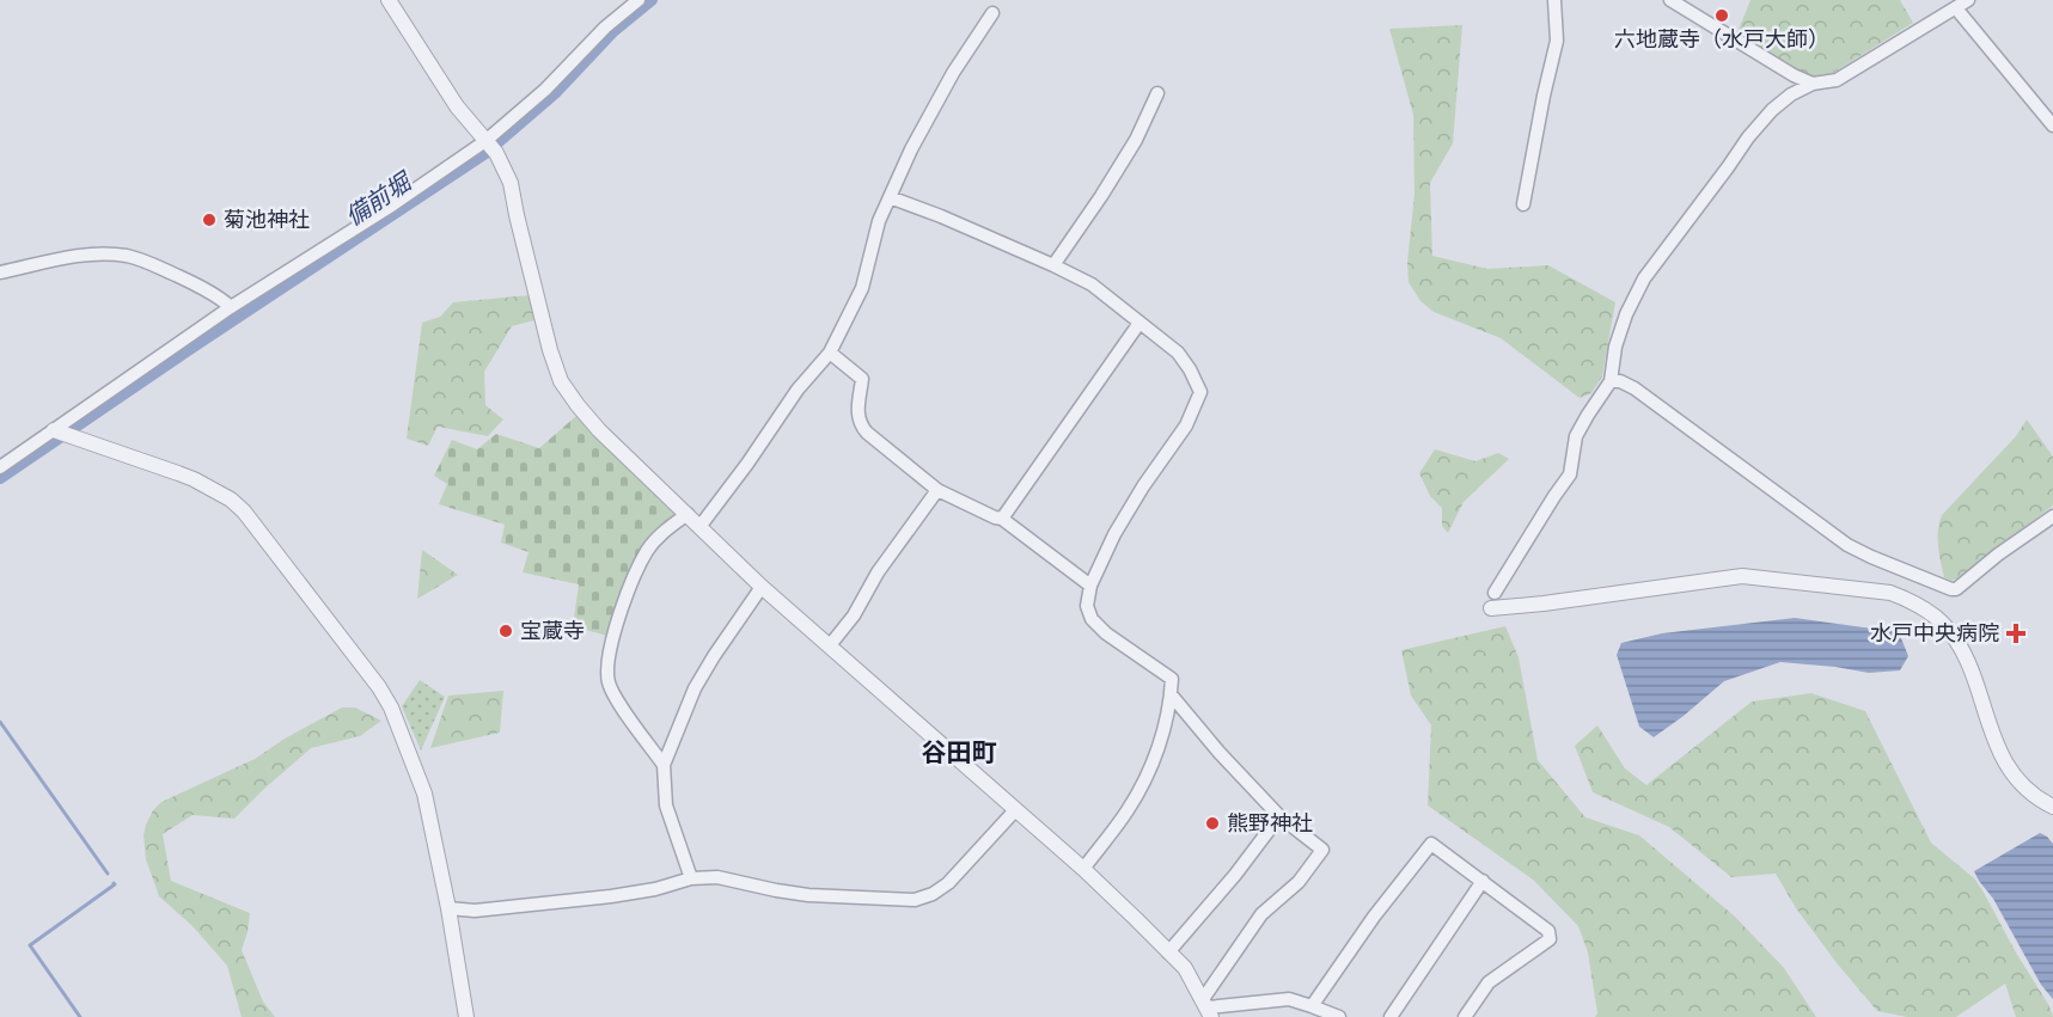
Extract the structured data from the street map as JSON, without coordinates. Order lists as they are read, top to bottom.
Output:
{
  "districts": ["谷田町"],
  "water": ["備前堀"],
  "places": {
    "other": [
      "六地蔵寺（水戸大師）",
      "菊池神社",
      "宝蔵寺",
      "熊野神社"
    ],
    "health": ["水戸中央病院"]
  }
}
